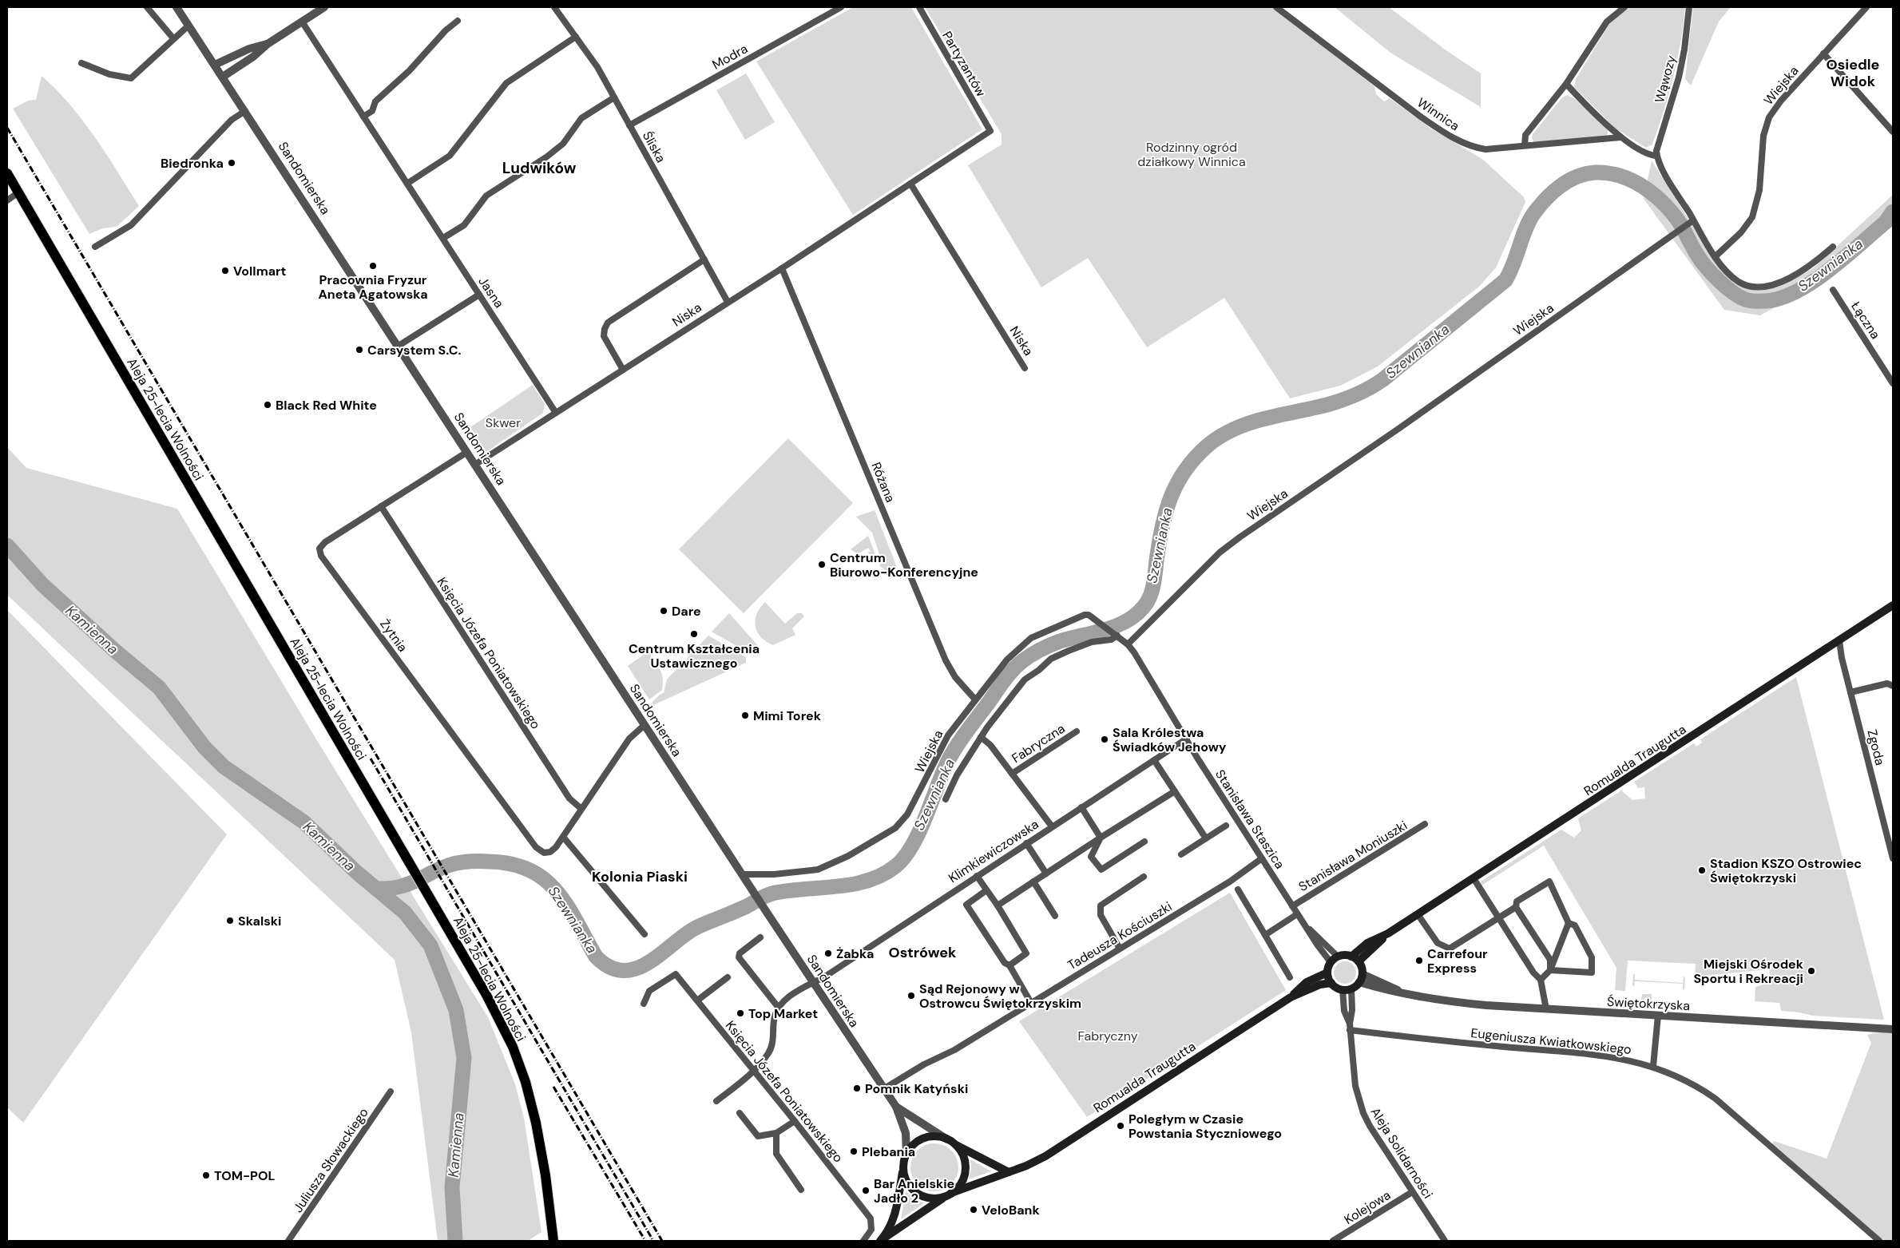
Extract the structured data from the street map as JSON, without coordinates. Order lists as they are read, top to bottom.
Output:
{
  "streets": {
    "main road": ["Aleja 25-lecia Wolności", "Romualda Traugutta"],
    "street": [
      "Modra",
      "Partyzantów",
      "Wąwozy",
      "Wiejska",
      "Winnica",
      "Śliska",
      "Sandomierska",
      "Jasna",
      "Niska",
      "Łączna",
      "Różana",
      "Żytnia",
      "Księcia Józefa Poniatowskiego",
      "Fabryczna",
      "Zgoda",
      "Stanisława Staszica",
      "Klimkiewiczowska",
      "Stanisława Moniuszki",
      "Tadeusza Kościuszki",
      "Świętokrzyska",
      "Eugeniusza Kwiatkowskiego",
      "Aleja Solidarności",
      "Juliusza Słowackiego",
      "Kolejowa"
    ]
  },
  "crossings": [
    ["Modra", "Śliska"],
    ["Partyzantów", "Niska"],
    ["Wiejska", "Sandomierska"],
    ["Wiejska", "Różana"],
    ["Wiejska", "Stanisława Staszica"],
    ["Śliska", "Niska"],
    ["Sandomierska", "Niska"],
    ["Sandomierska", "Żytnia"],
    ["Sandomierska", "Romualda Traugutta"],
    ["Sandomierska", "Klimkiewiczowska"],
    ["Sandomierska", "Tadeusza Kościuszki"],
    ["Jasna", "Niska"],
    ["Niska", "Różana"],
    ["Żytnia", "Księcia Józefa Poniatowskiego"],
    ["Fabryczna", "Klimkiewiczowska"],
    ["Zgoda", "Romualda Traugutta"],
    ["Romualda Traugutta", "Stanisława Staszica"],
    ["Romualda Traugutta", "Świętokrzyska"],
    ["Romualda Traugutta", "Aleja Solidarności"],
    ["Stanisława Staszica", "Klimkiewiczowska"],
    ["Stanisława Staszica", "Stanisława Moniuszki"],
    ["Stanisława Staszica", "Tadeusza Kościuszki"],
    ["Stanisława Staszica", "Świętokrzyska"],
    ["Stanisława Staszica", "Aleja Solidarności"],
    ["Świętokrzyska", "Aleja Solidarności"],
    ["Eugeniusza Kwiatkowskiego", "Aleja Solidarności"],
    ["Aleja Solidarności", "Kolejowa"]
  ],
  "districts": [
    "Osiedle Widok",
    "Ludwików",
    "Kolonia Piaski",
    "Ostrówek"
  ],
  "water": ["Szewnianka", "Kamienna"],
  "parks": ["Rodzinny ogród działkowy Winnica", "Skwer", "Fabryczny"],
  "places": [
    "Biedronka",
    "Pracownia Fryzur Aneta Agatowska",
    "Vollmart",
    "Carsystem S.C.",
    "Black Red White",
    "Centrum Biurowo-Konferencyjne",
    "Dare",
    "Centrum Kształcenia Ustawicznego",
    "Mimi Torek",
    "Sala Królestwa Świadków Jehowy",
    "Stadion KSZO Ostrowiec Świętokrzyski",
    "Skalski",
    "Żabka",
    "Carrefour Express",
    "Miejski Ośrodek Sportu i Rekreacji",
    "Sąd Rejonowy w Ostrowcu Świętokrzyskim",
    "Top Market",
    "Pomnik Katyński",
    "Poległym w Czasie Powstania Styczniowego",
    "Plebania",
    "TOM-POL",
    "Bar Anielskie Jadło 2",
    "VeloBank"
  ]
}
